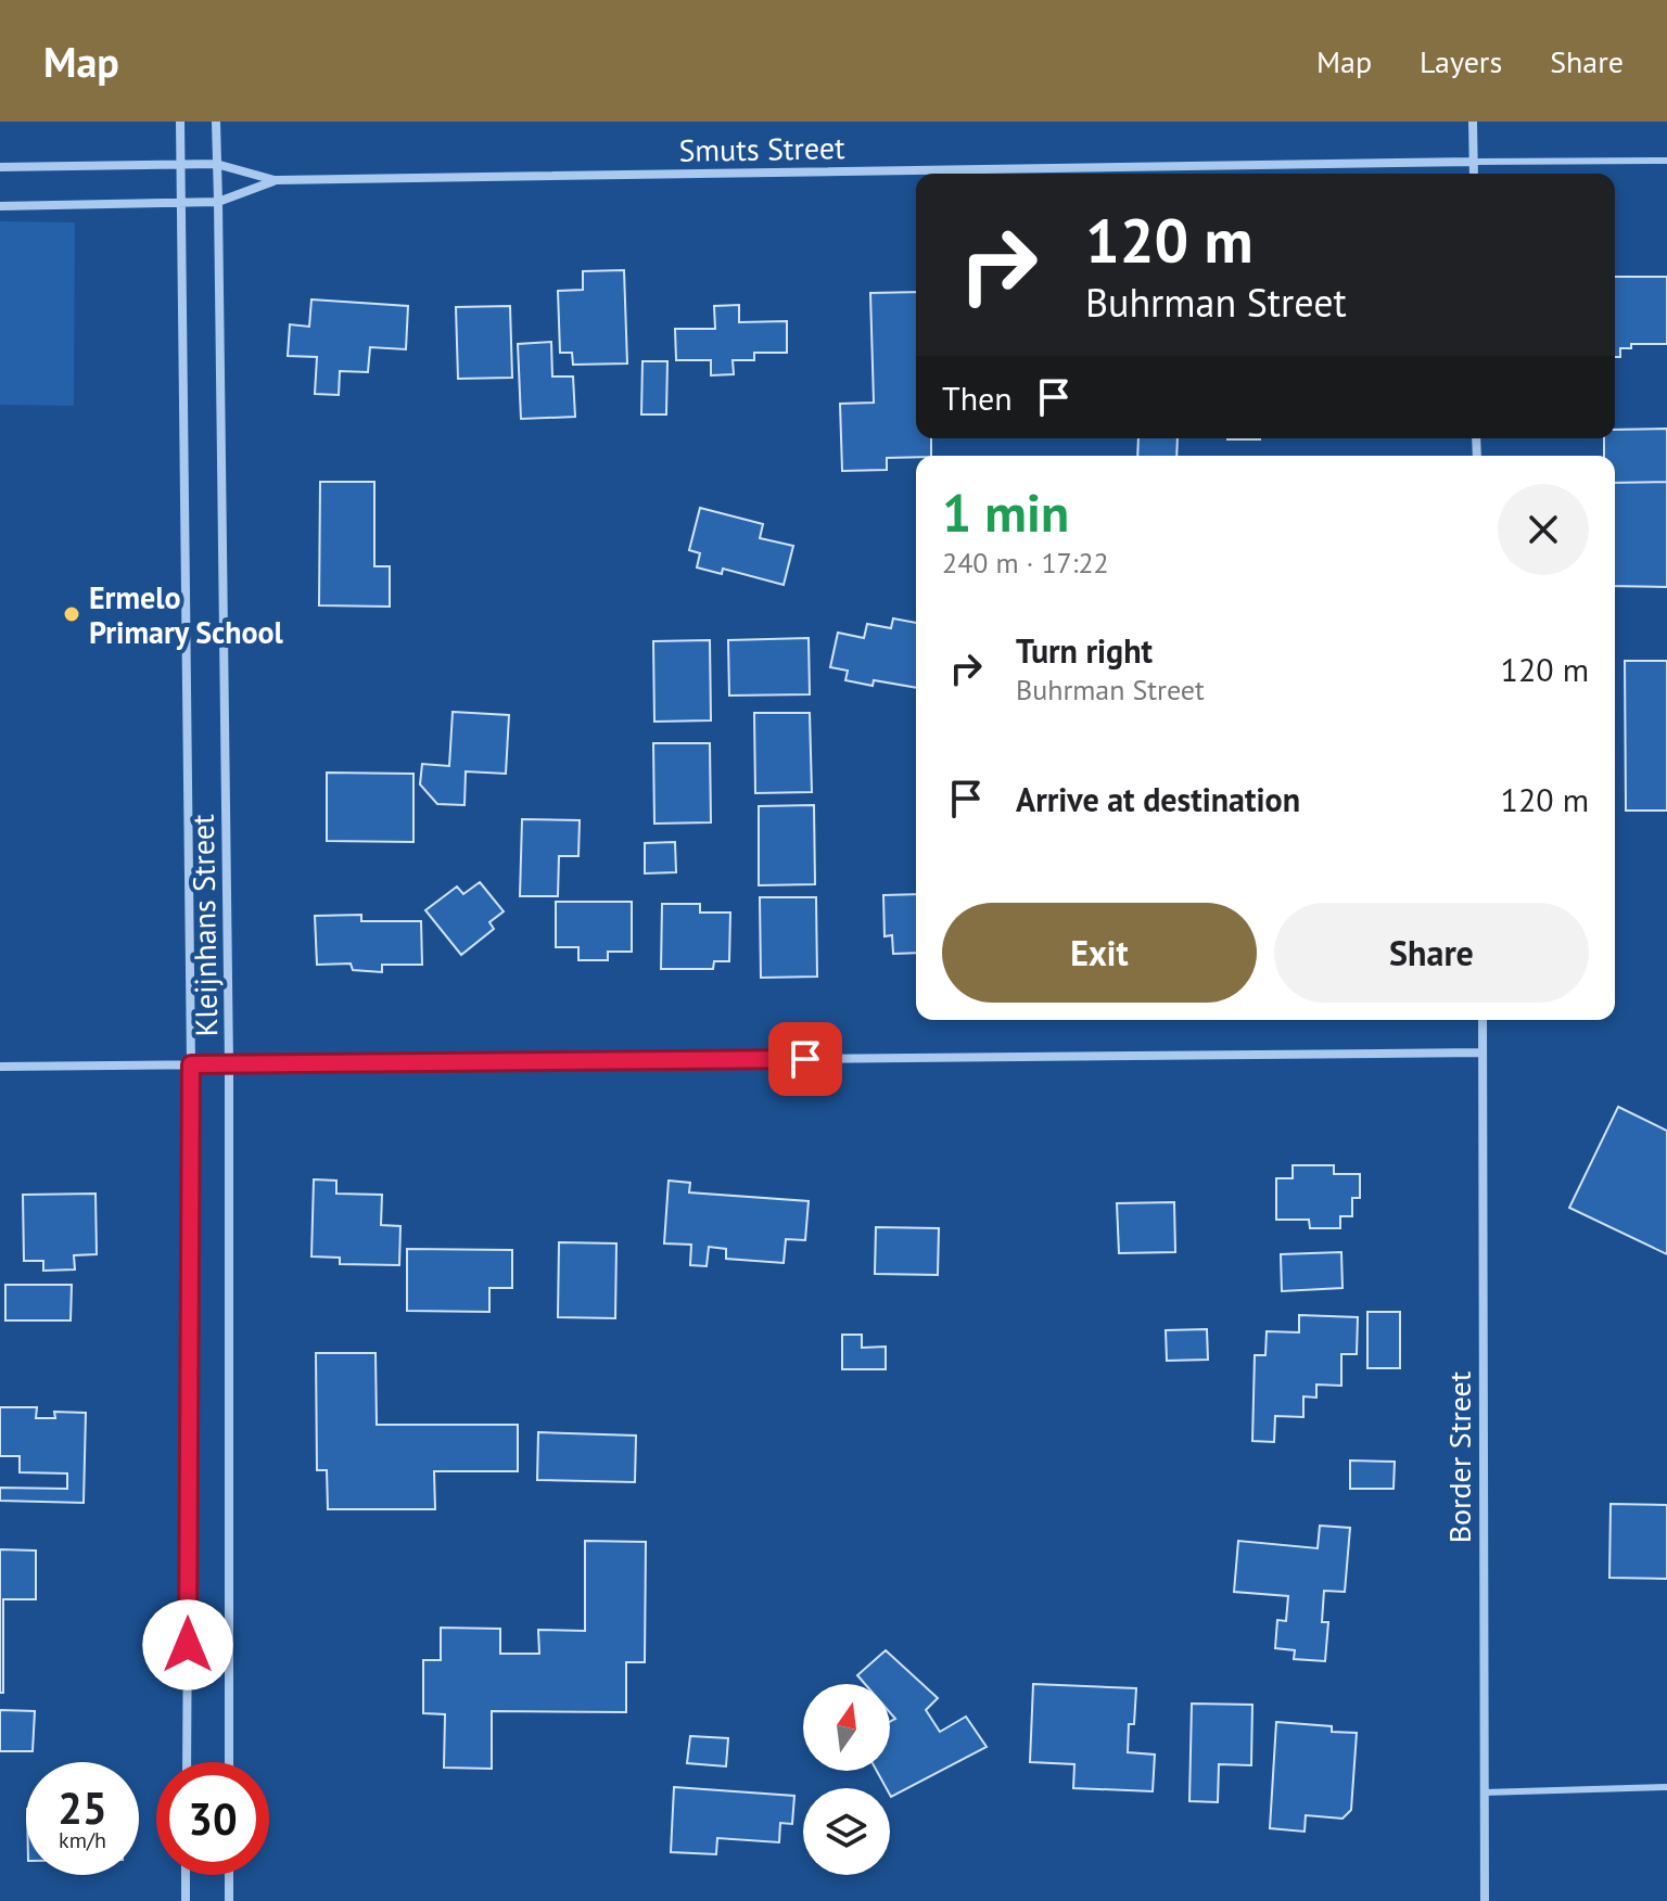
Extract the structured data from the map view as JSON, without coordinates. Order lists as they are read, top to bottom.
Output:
{
  "streets": {
    "street": ["Smuts Street", "Kleijnhans Street", "Border Street"]
  },
  "crossings": [
    ["Smuts Street", "Kleijnhans Street"]
  ],
  "places": ["Ermelo Primary School"],
  "north": "top",
  "page": {
    "header": "Map",
    "nav": ["Map", "Layers", "Share"],
    "turn": ["120 m", "Buhrman Street"],
    "then": "Then",
    "heading": ["1 min", "240 m · 17:22"],
    "list": [
      {
        "name": "Turn right",
        "note": "Buhrman Street",
        "value": "120 m"
      },
      {
        "name": "Arrive at destination",
        "value": "120 m"
      }
    ],
    "buttons": ["Exit", "Share"],
    "speed": "25 km/h",
    "limit": "30"
  }
}
